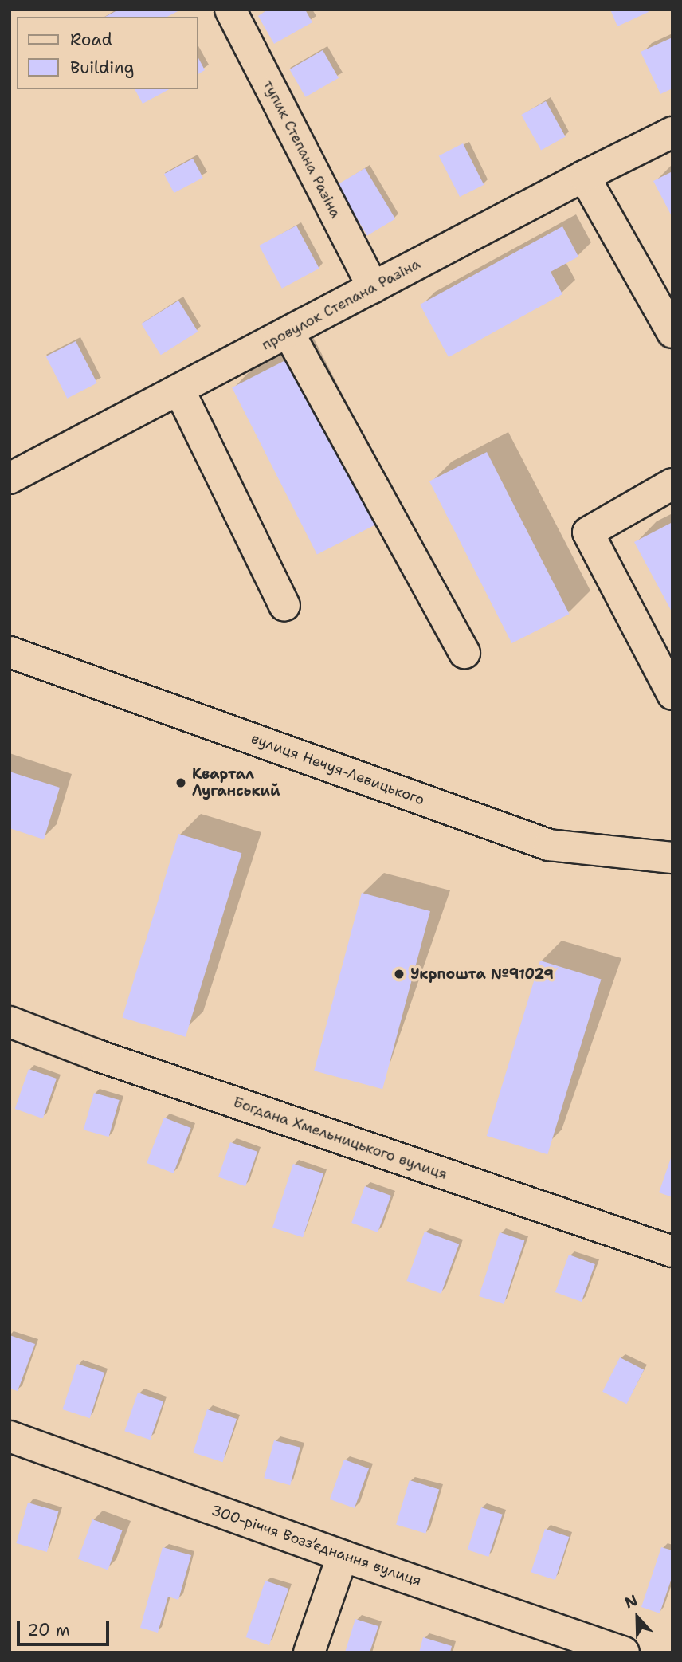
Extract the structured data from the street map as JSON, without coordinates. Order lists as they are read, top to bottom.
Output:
{
  "streets": {
    "street": [
      "тупик Степана Разіна",
      "провулок Степана Разіна",
      "вулиця Нечуя-Левицького",
      "Богдана Хмельницького вулиця",
      "300-річчя Возз’єднання вулиця"
    ]
  },
  "crossings": [
    ["тупик Степана Разіна", "провулок Степана Разіна"]
  ],
  "places": ["Квартал Луганський", "Укрпошта №91029"],
  "legend": ["Road", "Building"],
  "scale_bar": "20 m",
  "north": "top"
}
